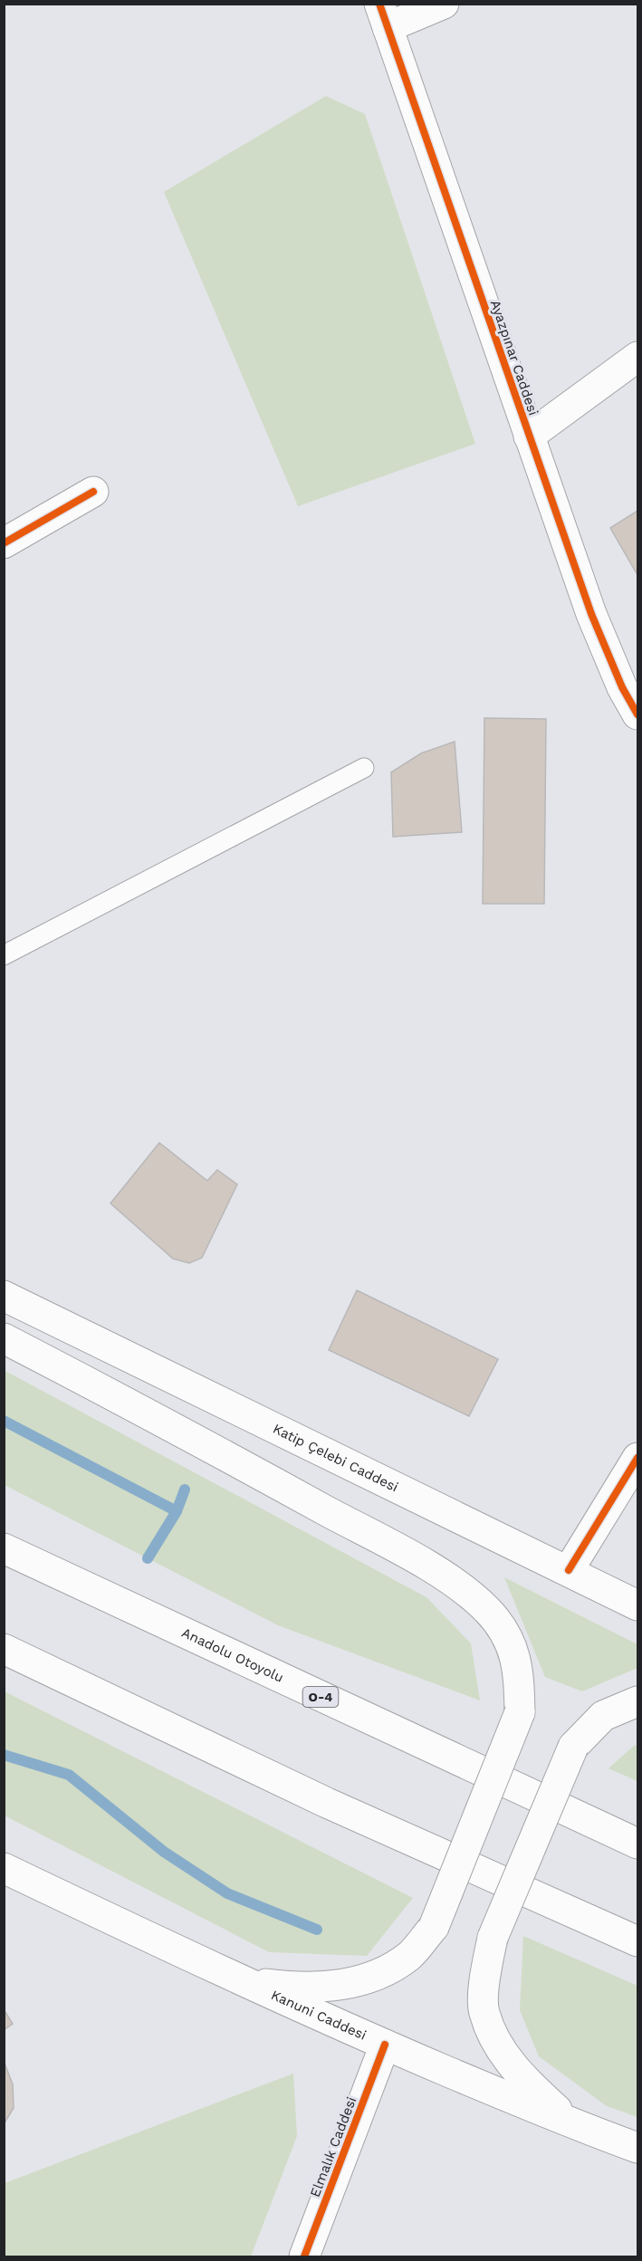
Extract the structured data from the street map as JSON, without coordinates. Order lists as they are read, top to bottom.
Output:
{
  "streets": {
    "main road": [
      "Ayazpınar Caddesi",
      "Katip Çelebi Caddesi",
      "Anadolu Otoyolu",
      "O-4",
      "Kanuni Caddesi",
      "Elmalık Caddesi"
    ]
  },
  "crossings": [
    ["Kanuni Caddesi", "Elmalık Caddesi"]
  ]
}
